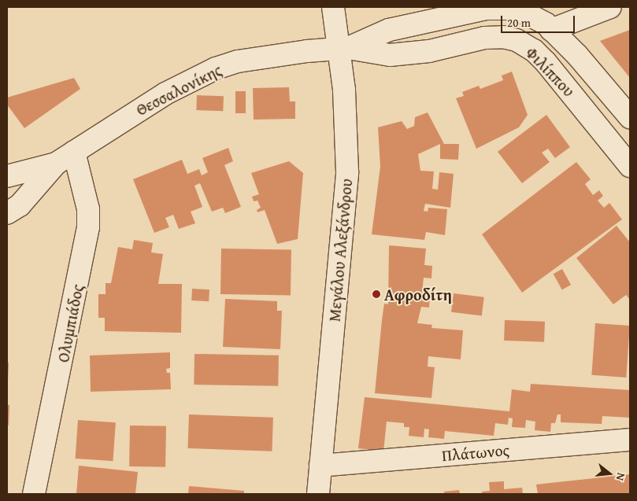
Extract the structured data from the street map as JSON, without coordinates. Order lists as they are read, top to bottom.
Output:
{
  "streets": {
    "street": [
      "Φιλίππου",
      "Θεσσαλονίκης",
      "Μεγάλου Αλεξάνδρου",
      "Ολυμπιάδος",
      "Πλάτωνος"
    ]
  },
  "crossings": [
    ["Φιλίππου", "Θεσσαλονίκης"],
    ["Φιλίππου", "Μεγάλου Αλεξάνδρου"],
    ["Θεσσαλονίκης", "Μεγάλου Αλεξάνδρου"],
    ["Θεσσαλονίκης", "Ολυμπιάδος"],
    ["Μεγάλου Αλεξάνδρου", "Πλάτωνος"]
  ],
  "places": ["Αφροδίτη"],
  "scale_bar": "20 m",
  "north": "right"
}
